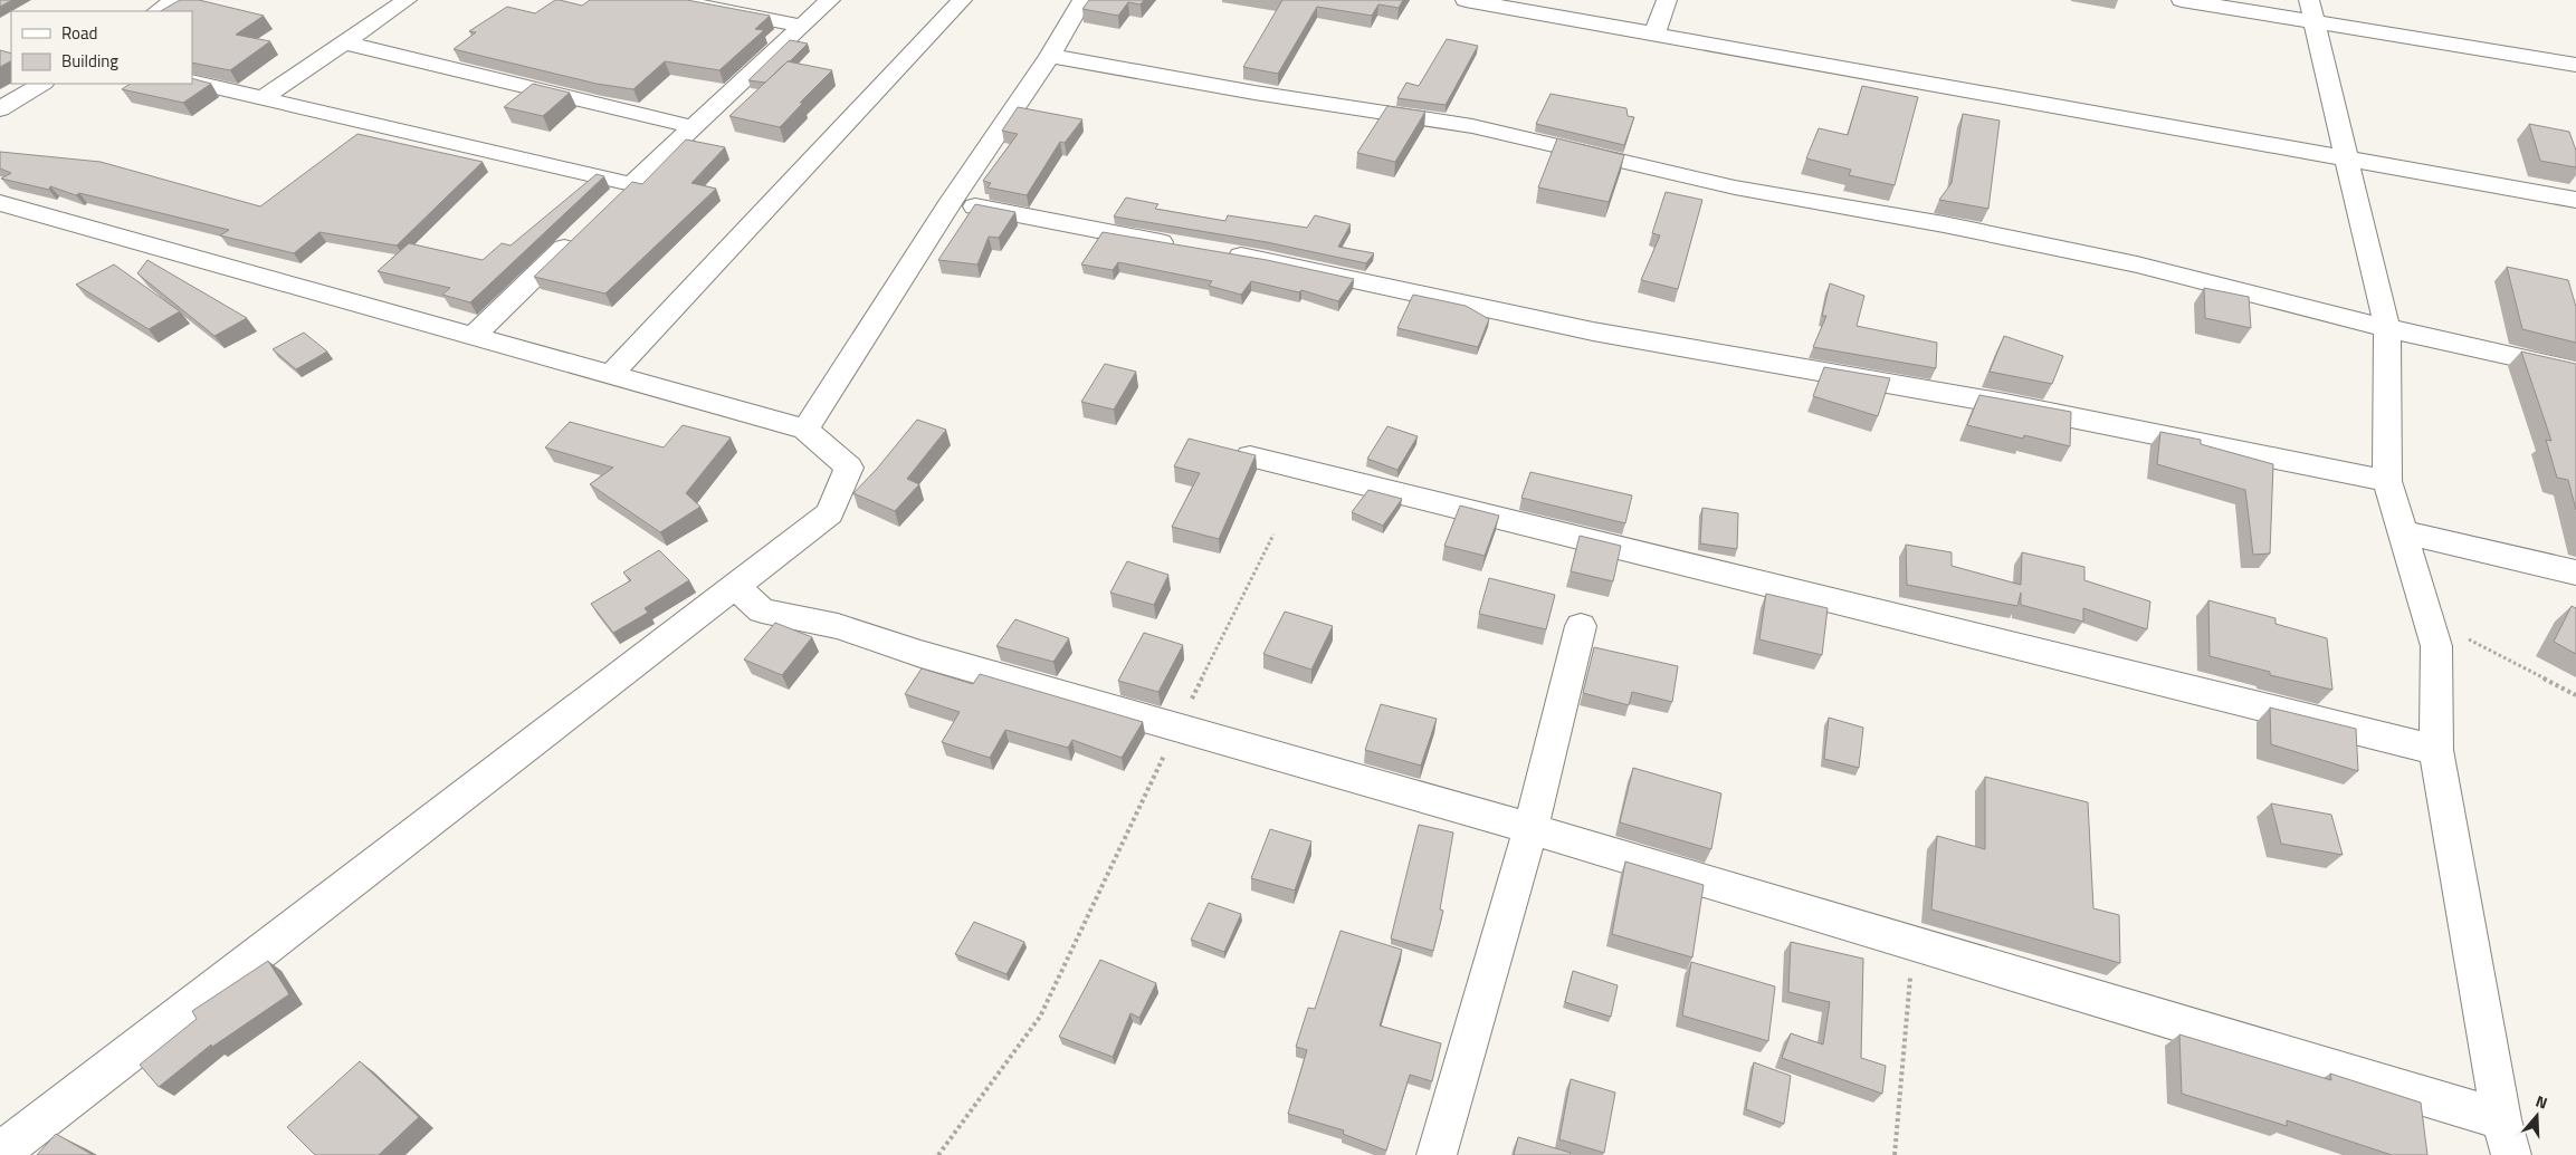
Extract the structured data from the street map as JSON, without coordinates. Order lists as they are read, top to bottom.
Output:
{
  "legend": ["Road", "Building"],
  "north": "top"
}
